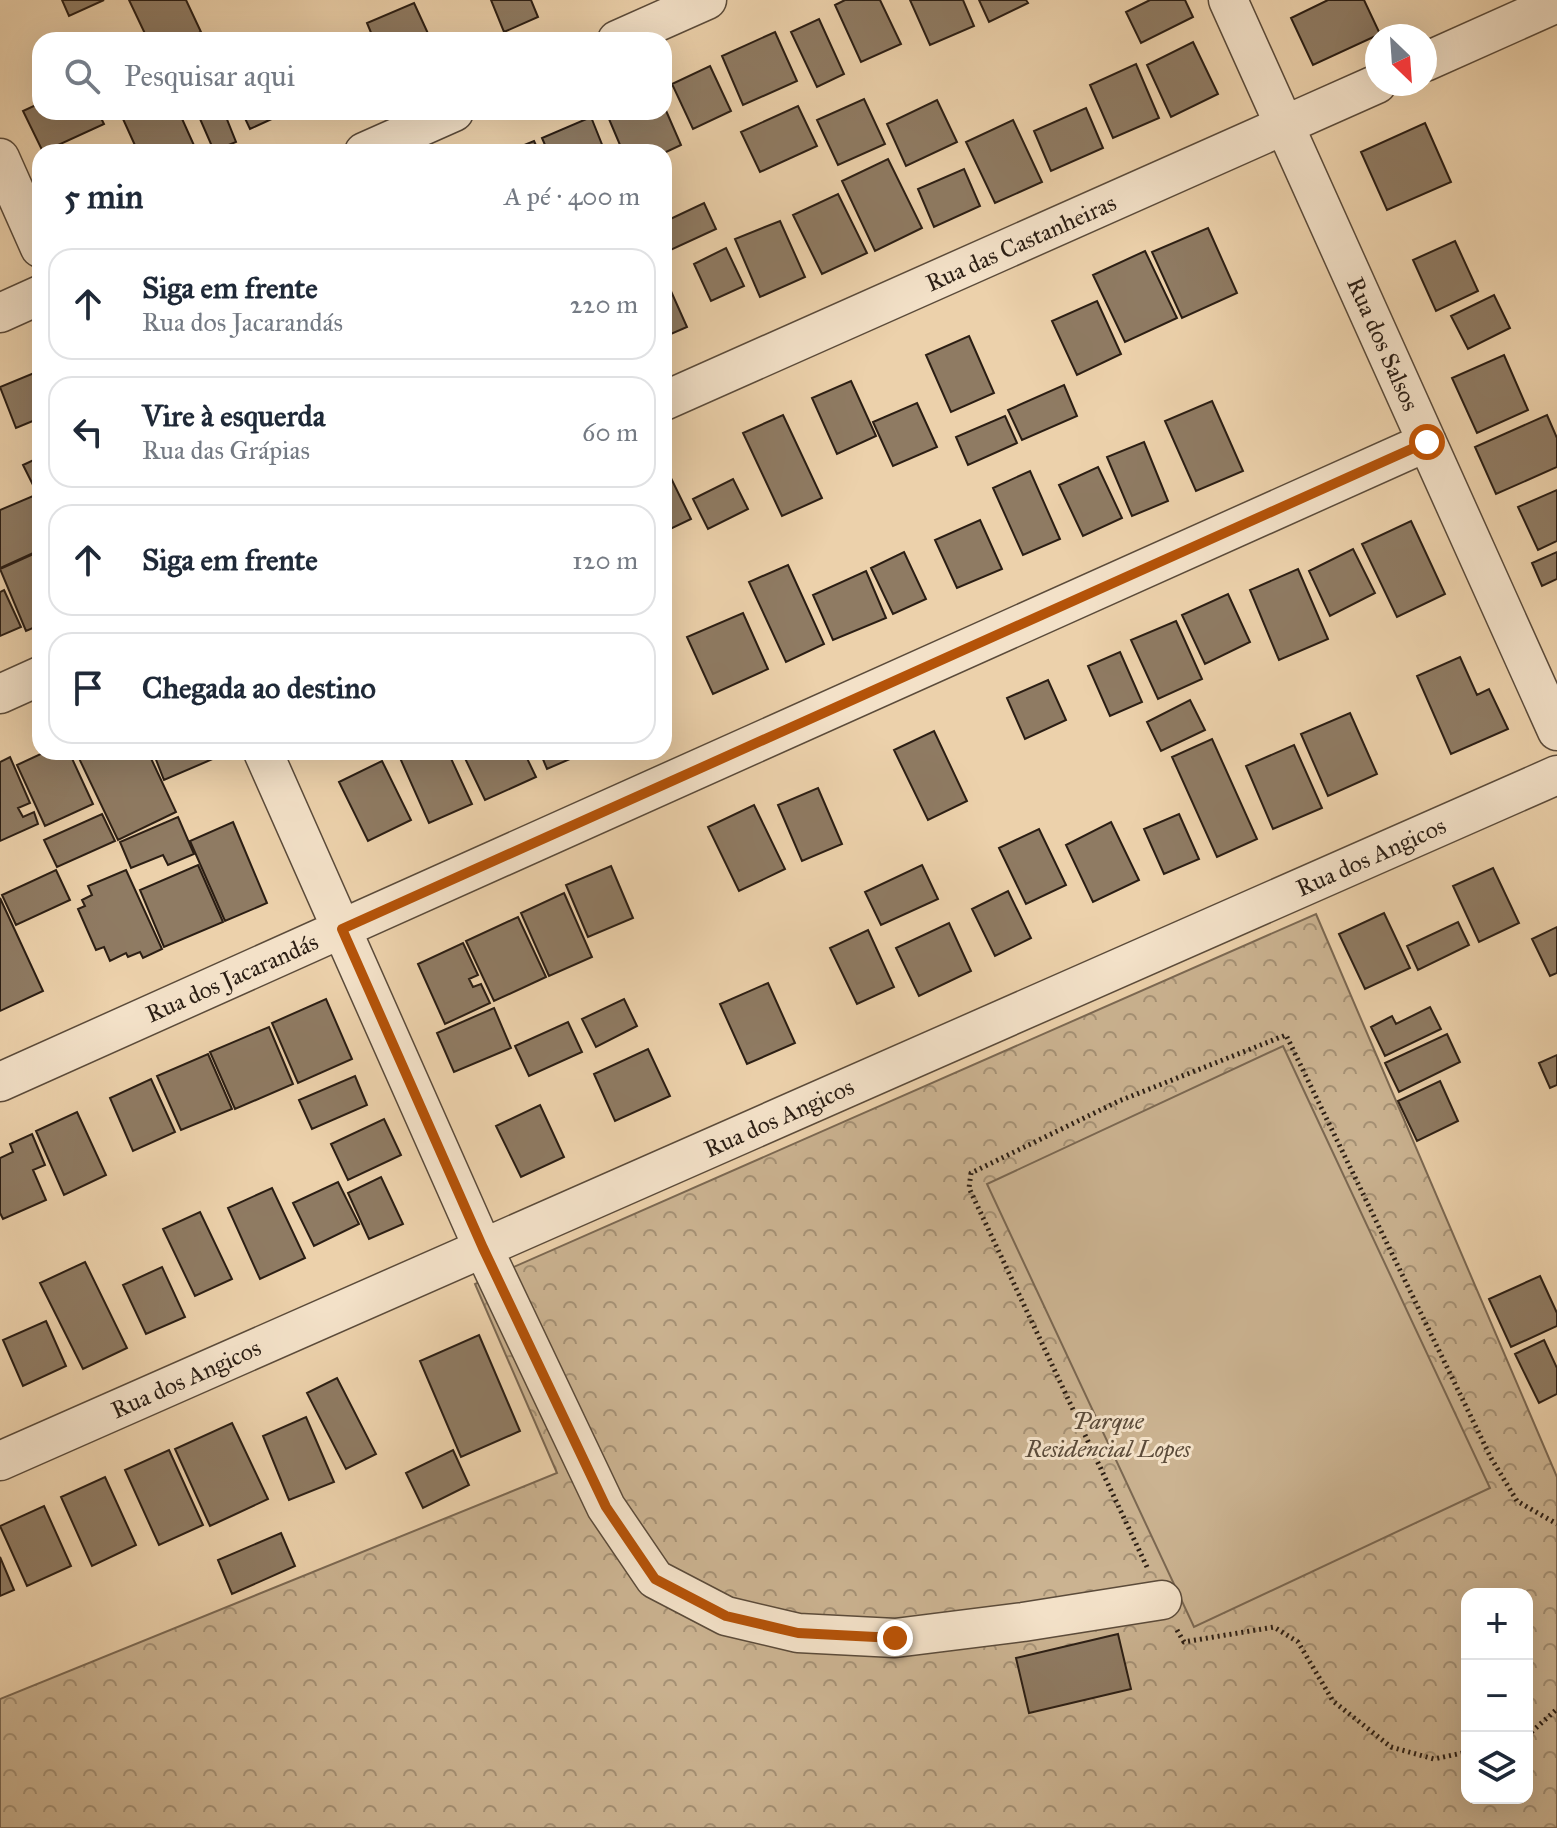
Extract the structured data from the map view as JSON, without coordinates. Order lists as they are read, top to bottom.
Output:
{
  "streets": {
    "street": [
      "Rua das Castanheiras",
      "Rua dos Salsos",
      "Rua dos Angicos",
      "Rua dos Jacarandás"
    ]
  },
  "crossings": [
    ["Rua das Castanheiras", "Rua dos Salsos"],
    ["Rua dos Salsos", "Rua dos Jacarandás"]
  ],
  "parks": ["Parque Residencial Lopes"],
  "north": "bottom right",
  "page": {
    "search": "Pesquisar aqui",
    "heading": ["5 min", "A pé · 400 m"],
    "list": [
      ["Siga em frente", "Rua dos Jacarandás", "220 m"],
      ["Vire à esquerda", "Rua das Grápias", "60 m"],
      ["Siga em frente", "120 m"],
      "Chegada ao destino"
    ],
    "map_buttons": ["+", "−"]
  }
}
